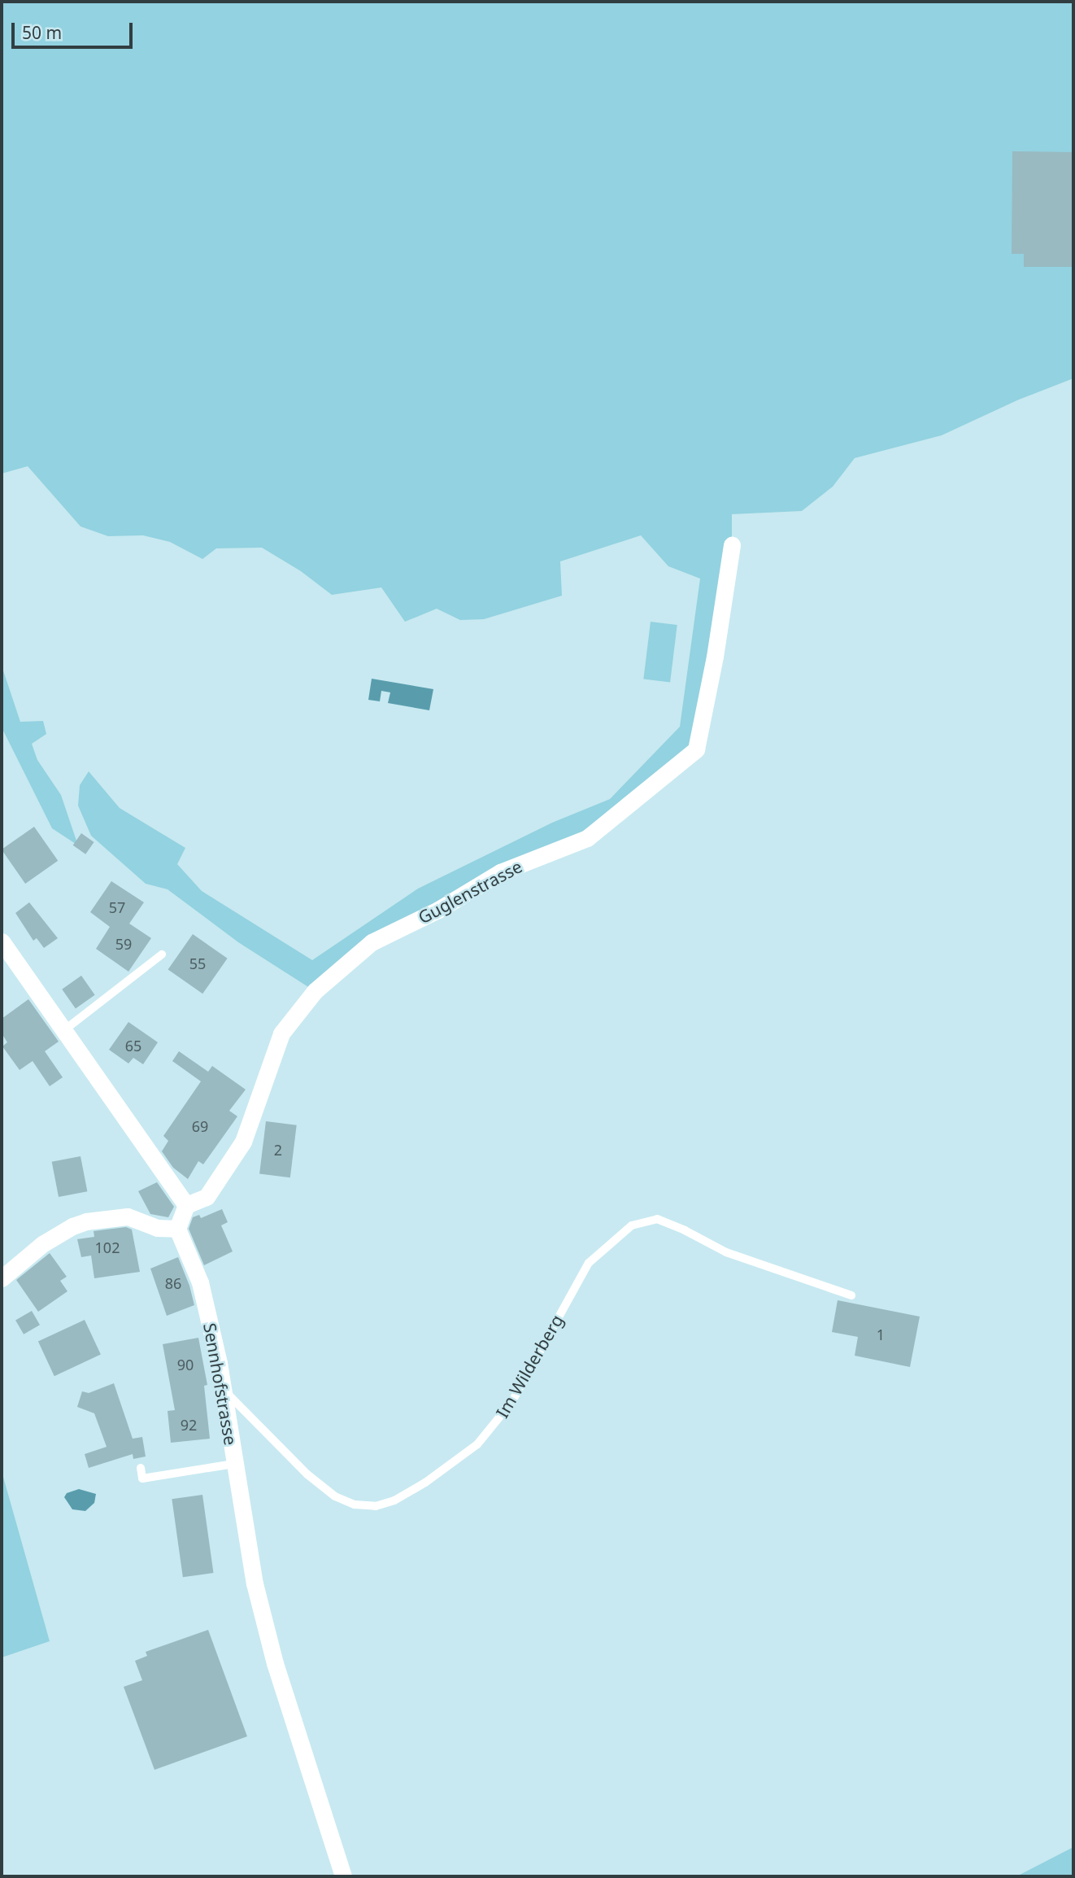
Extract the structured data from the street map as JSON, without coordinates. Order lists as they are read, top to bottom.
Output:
{
  "streets": {
    "street": ["Guglenstrasse", "Sennhofstrasse"],
    "lane": ["Im Wilderberg"]
  },
  "crossings": [
    ["Im Wilderberg", "Sennhofstrasse"]
  ],
  "house_numbers": [
    "57",
    "59",
    "55",
    "65",
    "69",
    "2",
    "102",
    "86",
    "1",
    "90",
    "92"
  ],
  "scale_bar": "50 m"
}
